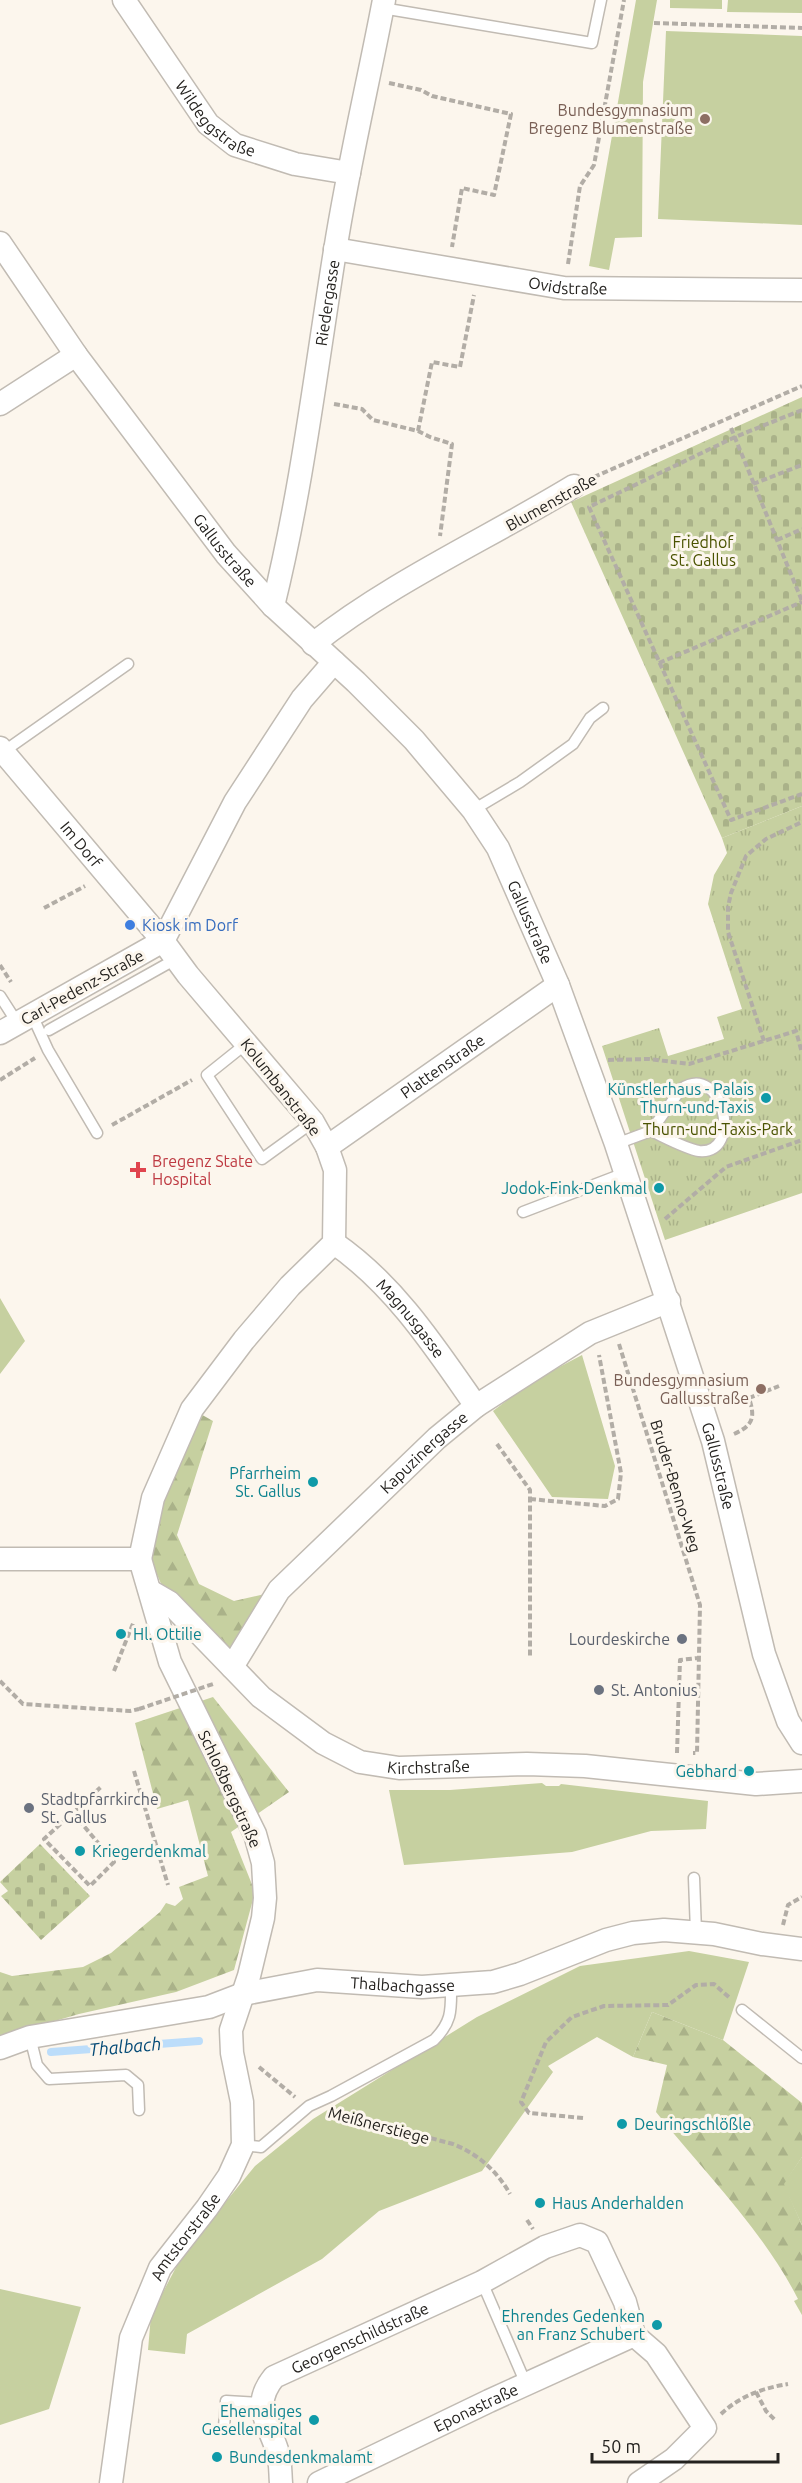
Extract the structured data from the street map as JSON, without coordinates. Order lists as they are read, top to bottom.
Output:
{
  "streets": {
    "street": [
      "Wildeggstraße",
      "Ovidstraße",
      "Riedergasse",
      "Blumenstraße",
      "Gallusstraße",
      "Im Dorf",
      "Carl-Pedenz-Straße",
      "Plattenstraße",
      "Kolumbanstraße",
      "Magnusgasse",
      "Kapuzinergasse",
      "Kirchstraße",
      "Schloßbergstraße",
      "Thalbachgasse",
      "Amtstorstraße",
      "Georgenschildstraße",
      "Eponastraße"
    ],
    "lane": ["Meißnerstiege"],
    "path": ["Bruder-Benno-Weg"]
  },
  "crossings": [
    ["Wildeggstraße", "Riedergasse"],
    ["Ovidstraße", "Riedergasse"],
    ["Riedergasse", "Gallusstraße"],
    ["Blumenstraße", "Gallusstraße"],
    ["Gallusstraße", "Plattenstraße"],
    ["Gallusstraße", "Kapuzinergasse"],
    ["Im Dorf", "Carl-Pedenz-Straße"],
    ["Im Dorf", "Kolumbanstraße"],
    ["Carl-Pedenz-Straße", "Kolumbanstraße"],
    ["Plattenstraße", "Kolumbanstraße"],
    ["Kolumbanstraße", "Magnusgasse"],
    ["Magnusgasse", "Kapuzinergasse"],
    ["Kapuzinergasse", "Bruder-Benno-Weg"],
    ["Kapuzinergasse", "Kirchstraße"],
    ["Kirchstraße", "Schloßbergstraße"],
    ["Schloßbergstraße", "Thalbachgasse"],
    ["Schloßbergstraße", "Amtstorstraße"],
    ["Thalbachgasse", "Amtstorstraße"],
    ["Meißnerstiege", "Amtstorstraße"],
    ["Georgenschildstraße", "Eponastraße"]
  ],
  "water": ["Thalbach"],
  "parks": ["Friedhof St. Gallus", "Thurn-und-Taxis-Park"],
  "places": {
    "other": [
      "Bundesgymnasium Bregenz Blumenstraße",
      "Kiosk im Dorf",
      "Künstlerhaus - Palais Thurn-und-Taxis",
      "Jodok-Fink-Denkmal",
      "Bundesgymnasium Gallusstraße",
      "Pfarrheim St. Gallus",
      "Hl. Ottilie",
      "Lourdeskirche",
      "St. Antonius",
      "Gebhard",
      "Stadtpfarrkirche St. Gallus",
      "Kriegerdenkmal",
      "Deuringschlößle",
      "Haus Anderhalden",
      "Ehrendes Gedenken an Franz Schubert",
      "Ehemaliges Gesellenspital",
      "Bundesdenkmalamt"
    ],
    "health": ["Bregenz State Hospital"]
  },
  "scale_bar": "50 m"
}
